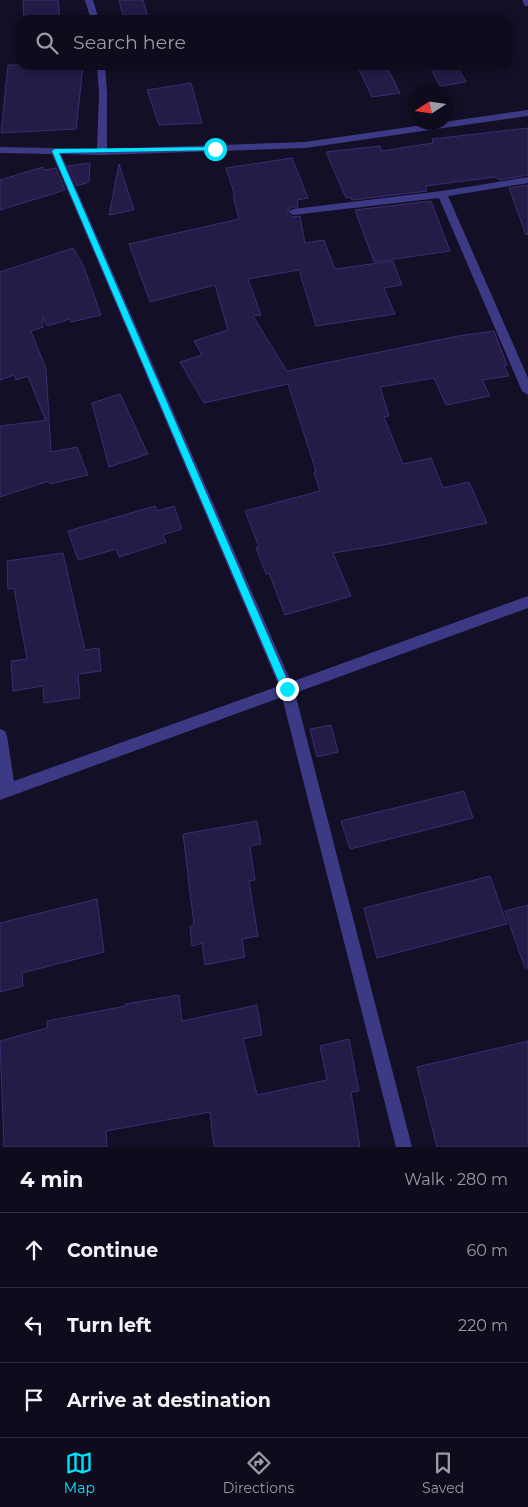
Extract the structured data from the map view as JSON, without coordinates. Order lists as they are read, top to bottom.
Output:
{
  "north": "left",
  "page": {
    "search": "Search here",
    "heading": ["4 min", "Walk · 280 m"],
    "list": [
      ["Continue", "60 m"],
      ["Turn left", "220 m"],
      "Arrive at destination"
    ],
    "nav": ["Map", "Directions", "Saved"]
  }
}
